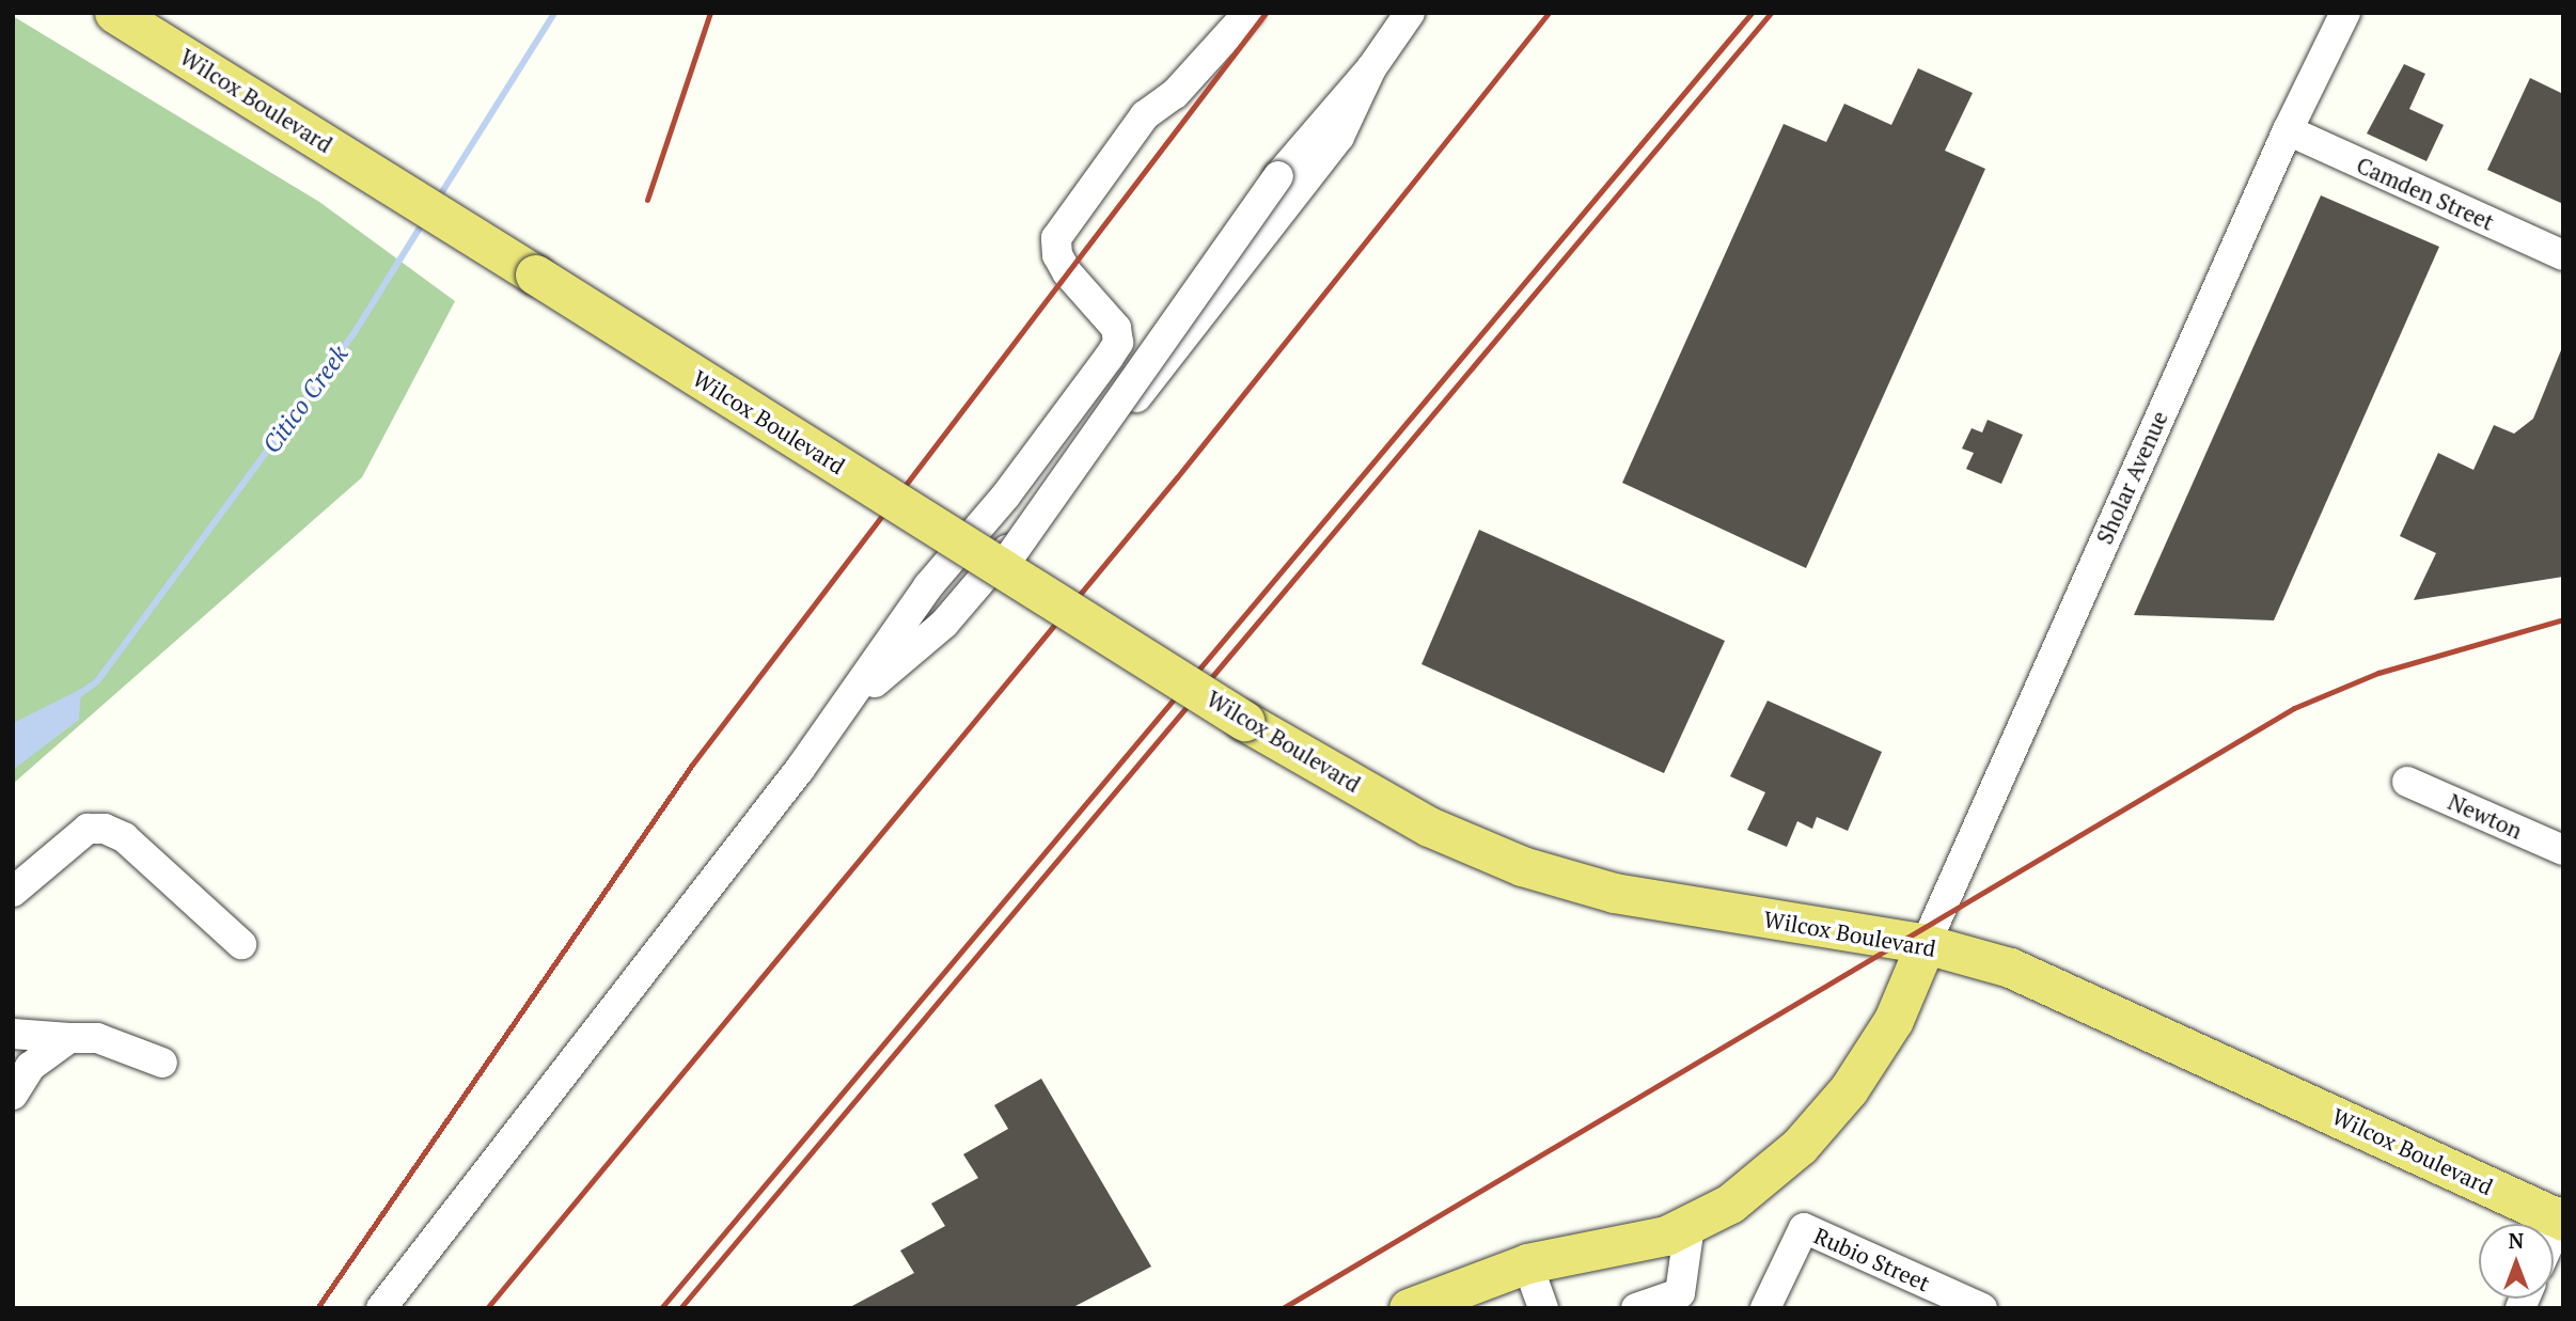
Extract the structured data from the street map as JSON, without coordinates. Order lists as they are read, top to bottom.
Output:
{
  "streets": {
    "main road": ["Wilcox Boulevard"],
    "street": [
      "Camden Street",
      "Sholar Avenue",
      "Newton",
      "Rubio Street"
    ]
  },
  "crossings": [
    ["Wilcox Boulevard", "Sholar Avenue"],
    ["Camden Street", "Sholar Avenue"]
  ],
  "water": ["Citico Creek"],
  "north": "top"
}
